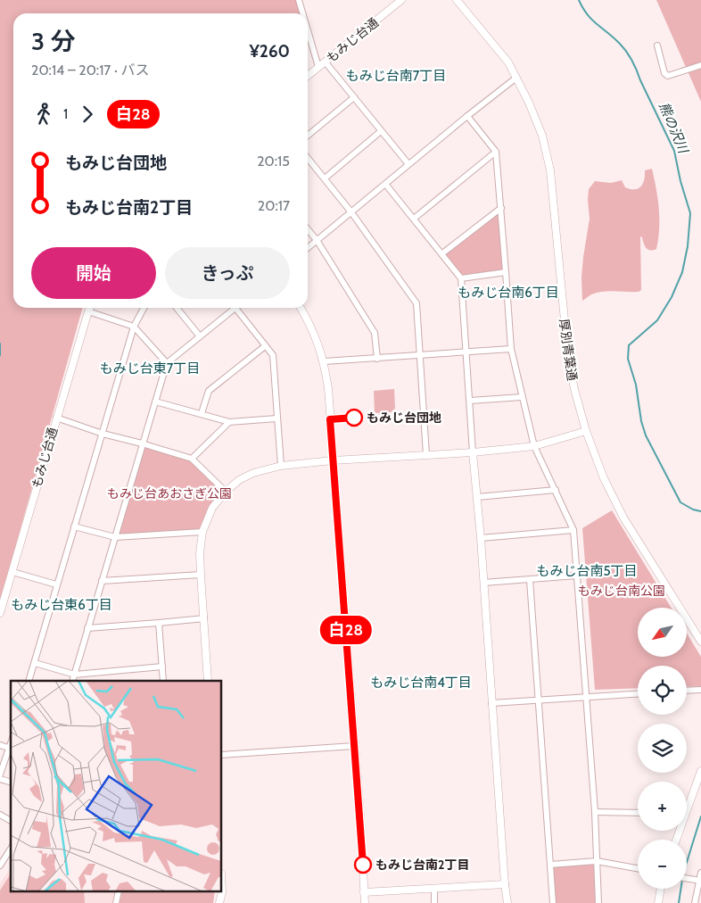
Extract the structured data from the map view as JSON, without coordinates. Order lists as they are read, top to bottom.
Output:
{
  "streets": {
    "street": ["もみじ台通", "厚別青葉通"]
  },
  "districts": [
    "もみじ台南7丁目",
    "もみじ台南6丁目",
    "もみじ台東7丁目",
    "もみじ台南5丁目",
    "もみじ台東6丁目",
    "もみじ台南4丁目"
  ],
  "water": ["熊の沢川"],
  "parks": ["もみじ台あおさぎ公園", "もみじ台南公園"],
  "places": ["もみじ台団地", "もみじ台南2丁目"],
  "lines": ["bus line 白28"],
  "north": "bottom left",
  "page": {
    "on_map": "白28",
    "heading": ["3 分", "20:14 – 20:17 · バス", "¥260"],
    "legs": ["1", "白28"],
    "list": [
      {
        "name": "もみじ台団地",
        "value": "20:15"
      },
      {
        "name": "もみじ台南2丁目",
        "value": "20:17"
      }
    ],
    "buttons": ["開始", "きっぷ"],
    "map_buttons": ["+", "−"]
  }
}
